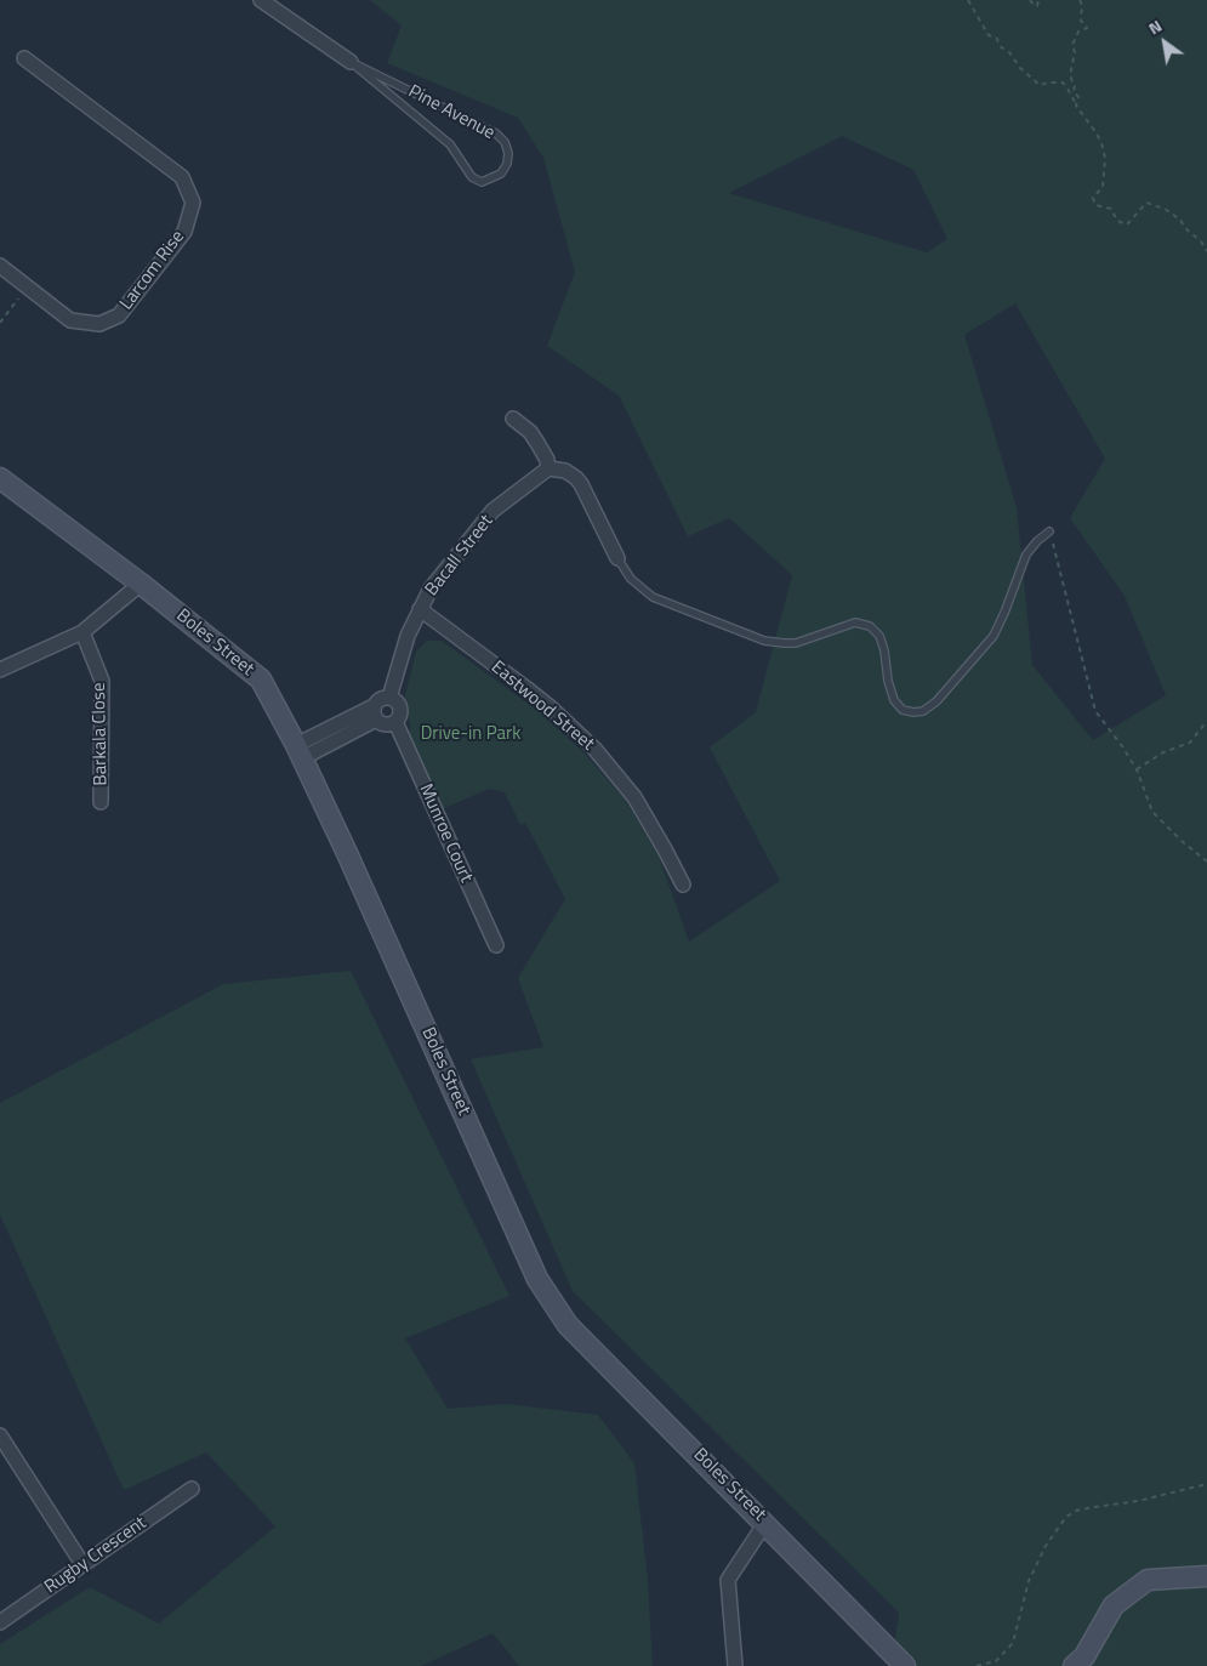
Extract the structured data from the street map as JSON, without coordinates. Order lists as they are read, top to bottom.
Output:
{
  "streets": {
    "street": [
      "Pine Avenue",
      "Larcom Rise",
      "Bacall Street",
      "Boles Street",
      "Eastwood Street",
      "Barkala Close",
      "Munroe Court",
      "Rugby Crescent"
    ]
  },
  "crossings": [
    ["Bacall Street", "Eastwood Street"],
    ["Bacall Street", "Munroe Court"]
  ],
  "parks": ["Drive-in Park"],
  "north": "top left"
}
